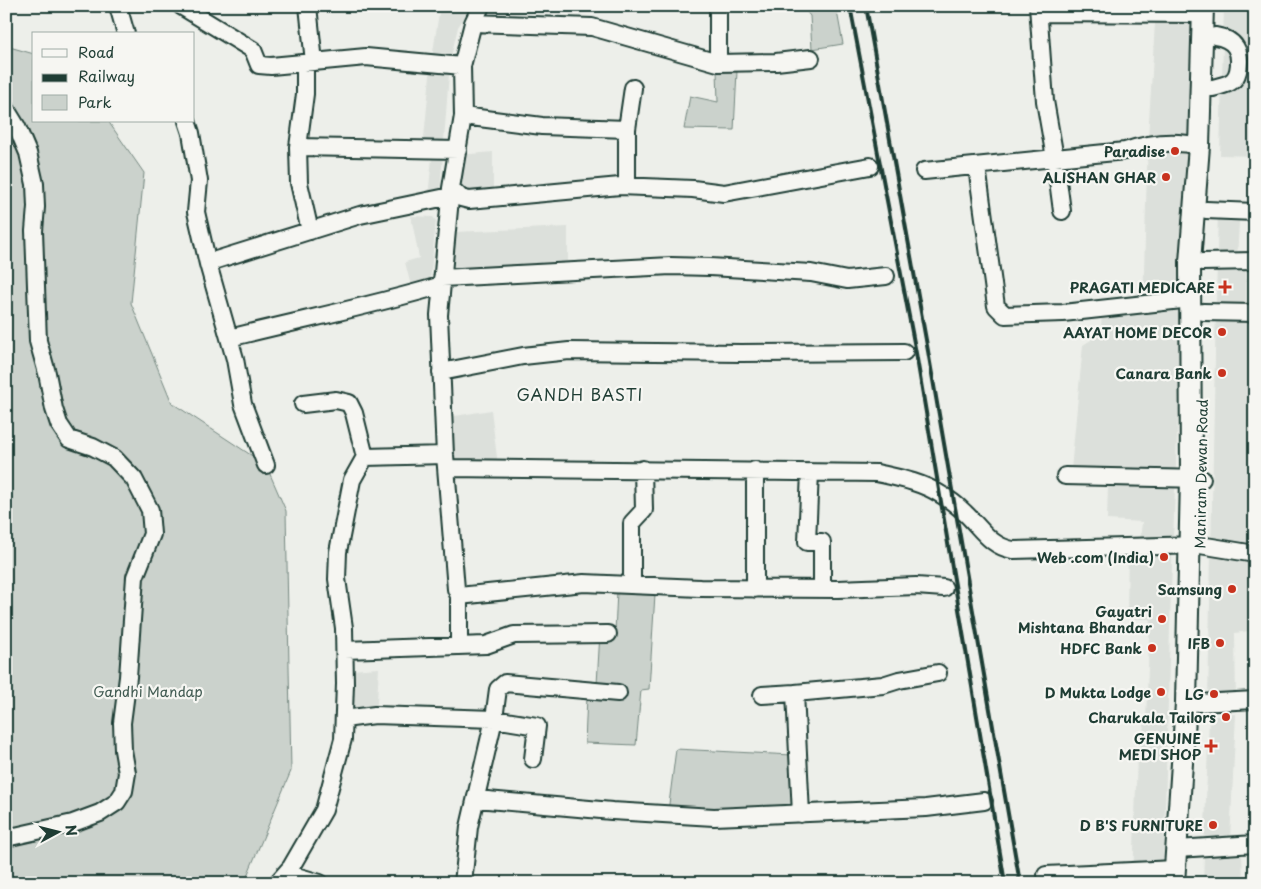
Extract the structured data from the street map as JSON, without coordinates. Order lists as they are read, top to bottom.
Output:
{
  "streets": {
    "main road": ["Maniram Dewan Road"]
  },
  "districts": ["GANDH BASTI"],
  "parks": ["Gandhi Mandap"],
  "places": {
    "other": [
      "Paradise",
      "ALISHAN GHAR",
      "AAYAT HOME DECOR",
      "Canara Bank",
      "Web .com (India)",
      "Samsung",
      "Gayatri Mishtana Bhandar",
      "IFB",
      "HDFC Bank",
      "D Mukta Lodge",
      "LG",
      "Charukala Tailors",
      "D B'S FURNITURE"
    ],
    "health": ["PRAGATI MEDICARE", "GENUINE MEDI SHOP"]
  },
  "legend": ["Road", "Railway", "Park"],
  "north": "right"
}
